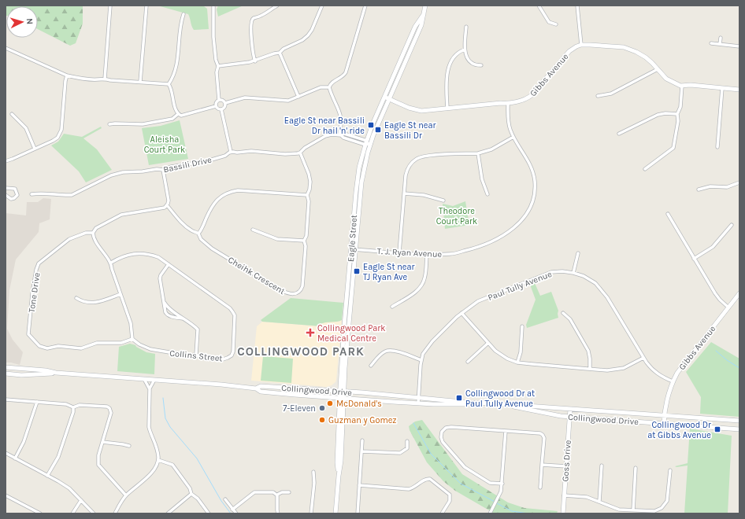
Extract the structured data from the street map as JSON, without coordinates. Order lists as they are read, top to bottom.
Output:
{
  "streets": {
    "street": [
      "Gibbs Avenue",
      "Bassili Drive",
      "Eagle Street",
      "T. J. Ryan Avenue",
      "Cheihk Crescent",
      "Paul Tully Avenue",
      "Tone Drive",
      "Collins Street",
      "Collingwood Drive",
      "Goss Drive"
    ]
  },
  "crossings": [
    ["Gibbs Avenue", "Eagle Street"],
    ["Gibbs Avenue", "T. J. Ryan Avenue"],
    ["Gibbs Avenue", "Paul Tully Avenue"],
    ["Gibbs Avenue", "Collingwood Drive"],
    ["Bassili Drive", "Cheihk Crescent"],
    ["Eagle Street", "T. J. Ryan Avenue"],
    ["Eagle Street", "Collingwood Drive"],
    ["Cheihk Crescent", "Tone Drive"],
    ["Paul Tully Avenue", "Collingwood Drive"],
    ["Tone Drive", "Collins Street"],
    ["Collingwood Drive", "Goss Drive"]
  ],
  "districts": ["COLLINGWOOD PARK"],
  "parks": ["Aleisha Court Park", "Theodore Court Park"],
  "places": {
    "transit": [
      "Eagle St near Bassili Dr hail 'n' ride",
      "Eagle St near Bassili Dr",
      "Eagle St near TJ Ryan Ave",
      "Collingwood Dr at Paul Tully Avenue",
      "Collingwood Dr at Gibbs Avenue"
    ],
    "health": ["Collingwood Park Medical Centre"],
    "other": ["McDonald's", "7-Eleven", "Guzman y Gomez"]
  },
  "north": "right"
}
